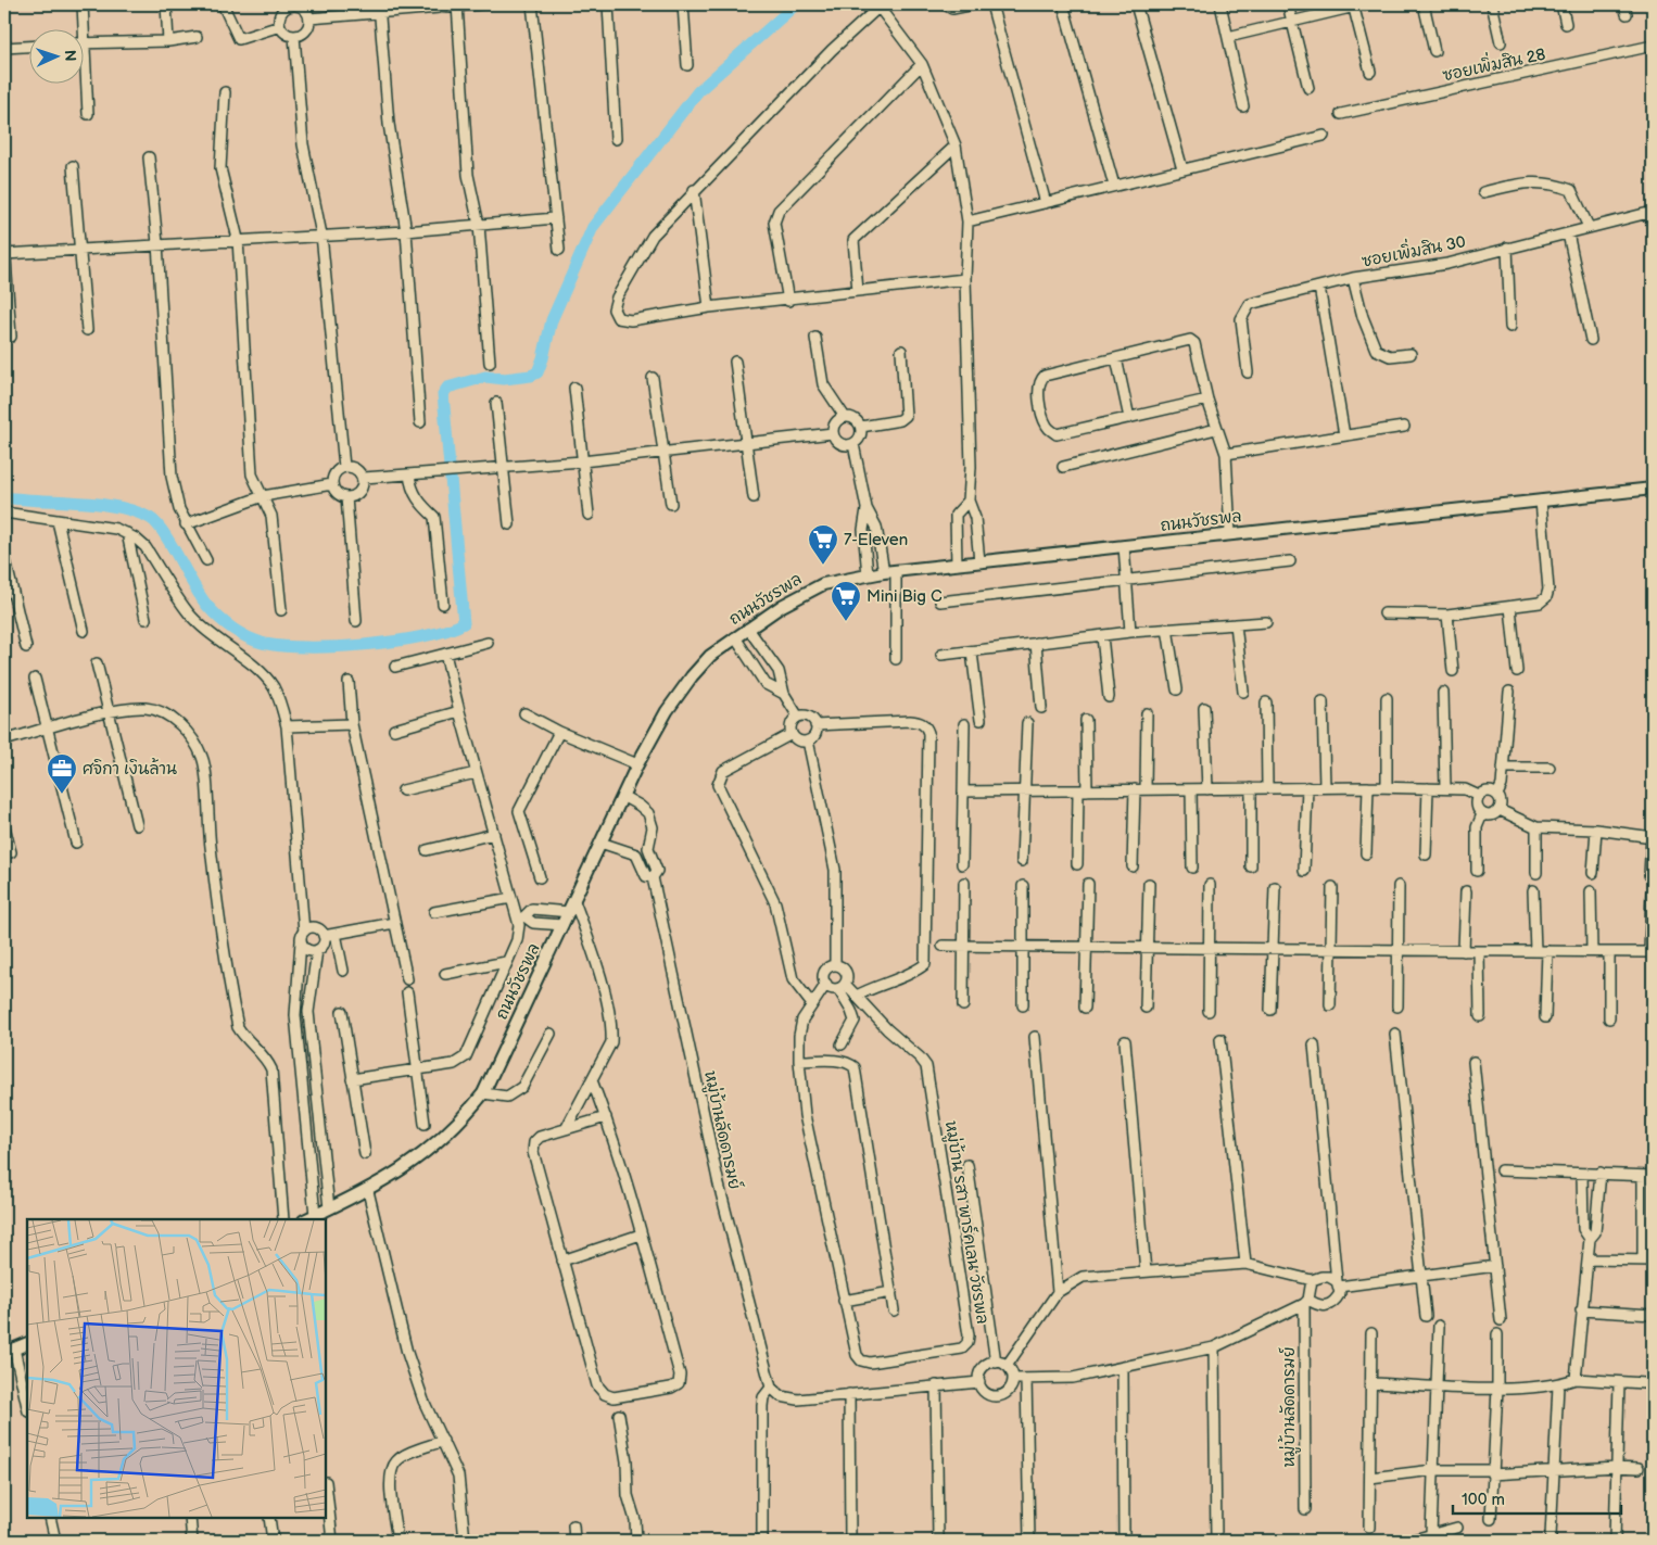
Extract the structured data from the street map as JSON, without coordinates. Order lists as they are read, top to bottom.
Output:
{
  "streets": {
    "street": [
      "ซอยเพิ่มสิน 28",
      "ซอยเพิ่มสิน 30",
      "ถนนวัชรพล",
      "หมู่บ้านลัดดารมย์",
      "หมู่บ้าน รสา พาร์คเลน วัชรพล"
    ]
  },
  "crossings": [
    ["ถนนวัชรพล", "หมู่บ้านลัดดารมย์"]
  ],
  "places": {
    "supermarket": ["7-Eleven", "Mini Big C"],
    "office": ["ศจิกา เงินล้าน"]
  },
  "scale_bar": "100 m",
  "north": "right"
}
